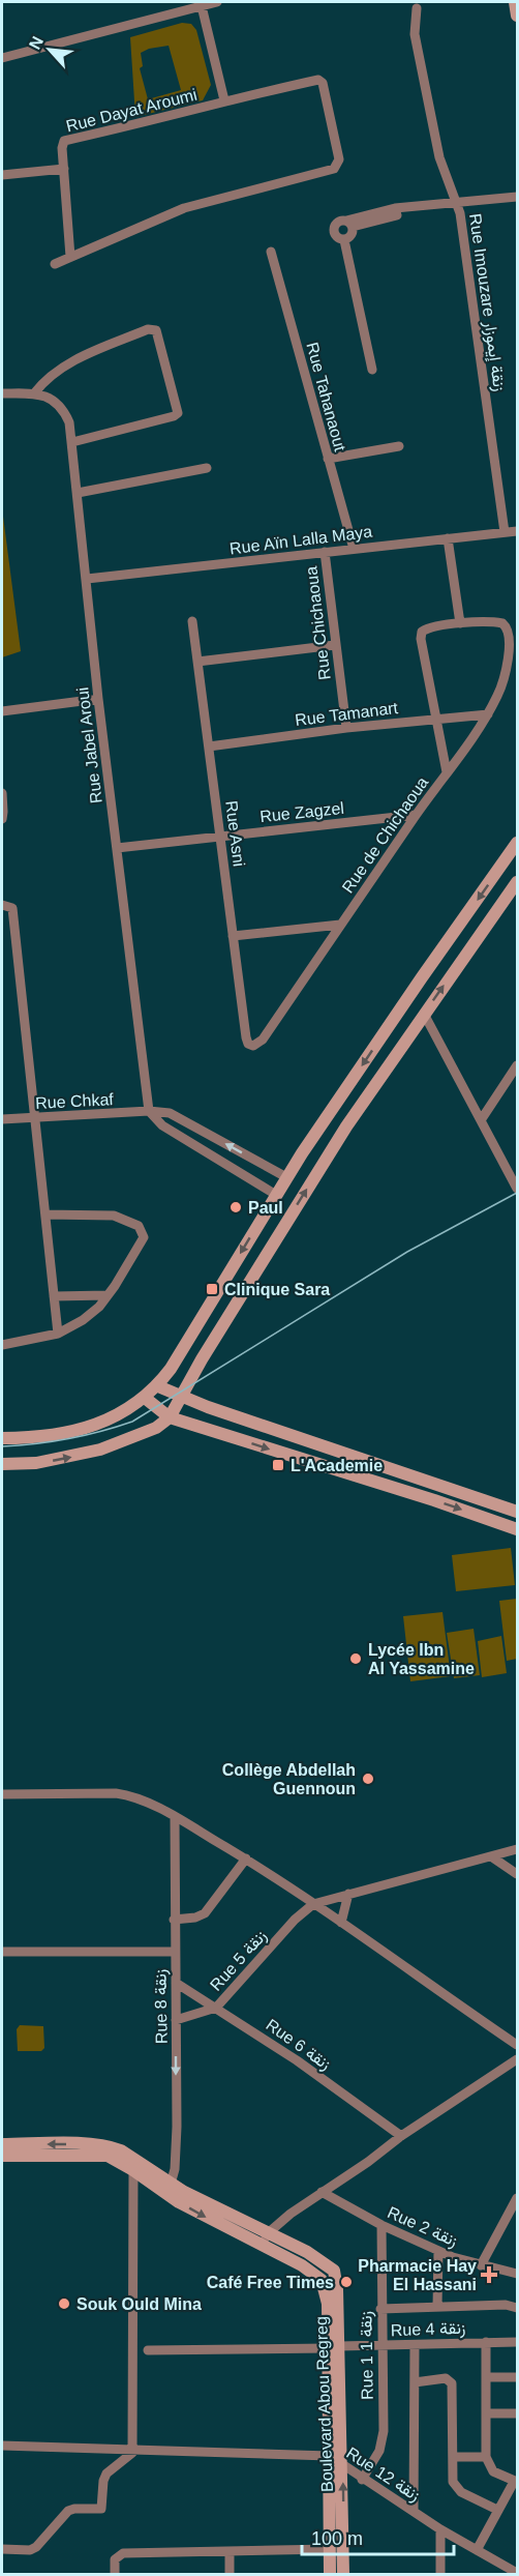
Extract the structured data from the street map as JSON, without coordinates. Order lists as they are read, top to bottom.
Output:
{
  "streets": {
    "main road": ["Boulevard Abou Regreg"],
    "street": [
      "Rue Dayat Aroumi",
      "Rue Imouzare زنقة إيموزار",
      "Rue Tahanaout",
      "Rue Aïn Lalla Maya",
      "Rue Chichaoua",
      "Rue Tamanart",
      "Rue Jabel Aroui",
      "Rue Zagzel",
      "Rue Asni",
      "Rue de Chichaoua",
      "Rue Chkaf",
      "Rue 5 زنقة",
      "Rue 8 زنقة",
      "Rue 6 زنقة",
      "Rue 2 زنقة",
      "Rue 4 زنقة",
      "Rue 1 زنقة 1",
      "Rue 12 زنقة"
    ]
  },
  "crossings": [
    ["Rue Imouzare زنقة إيموزار", "Rue Aïn Lalla Maya"],
    ["Rue Tahanaout", "Rue Aïn Lalla Maya"],
    ["Rue Aïn Lalla Maya", "Rue Chichaoua"],
    ["Rue Aïn Lalla Maya", "Rue Jabel Aroui"],
    ["Rue Chichaoua", "Rue Tamanart"],
    ["Rue Tamanart", "Rue Asni"],
    ["Rue Tamanart", "Rue de Chichaoua"],
    ["Rue Jabel Aroui", "Rue Zagzel"],
    ["Rue Jabel Aroui", "Rue Chkaf"],
    ["Rue Zagzel", "Rue Asni"],
    ["Rue Zagzel", "Rue de Chichaoua"],
    ["Rue Asni", "Rue de Chichaoua"],
    ["Rue 5 زنقة", "Rue 8 زنقة"],
    ["Rue 5 زنقة", "Rue 6 زنقة"],
    ["Rue 8 زنقة", "Rue 6 زنقة"],
    ["Rue 2 زنقة", "Rue 1 زنقة 1"],
    ["Rue 4 زنقة", "Rue 1 زنقة 1"],
    ["Rue 4 زنقة", "Boulevard Abou Regreg"],
    ["Rue 1 زنقة 1", "Rue 12 زنقة"],
    ["Boulevard Abou Regreg", "Rue 12 زنقة"]
  ],
  "one_way": ["Rue 8 زنقة"],
  "places": {
    "other": [
      "Paul",
      "Lycée Ibn Al Yassamine",
      "Collège Abdellah Guennoun",
      "Café Free Times",
      "Souk Ould Mina"
    ],
    "transit": ["Clinique Sara", "L'Academie"],
    "health": ["Pharmacie Hay El Hassani"]
  },
  "scale_bar": "100 m",
  "north": "top left"
}
